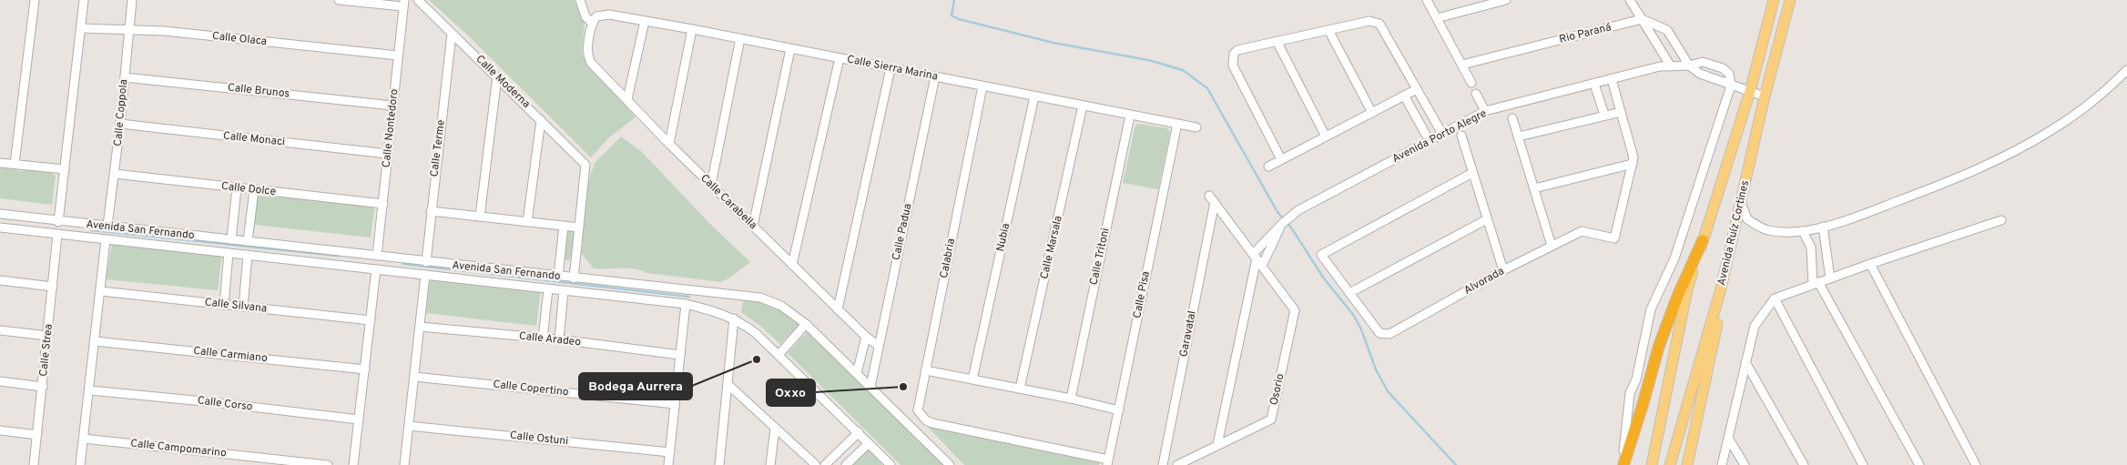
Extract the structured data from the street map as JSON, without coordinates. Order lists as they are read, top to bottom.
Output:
{
  "streets": {
    "main road": ["Avenida Ruíz Cortines"],
    "street": [
      "Rio Paraná",
      "Calle Olaca",
      "Calle Sierra Marina",
      "Calle Moderna",
      "Calle Brunos",
      "Calle Coppola",
      "Calle Nontedoro",
      "Avenida Porto Alegre",
      "Calle Monaci",
      "Calle Terme",
      "Calle Dolce",
      "Calle Carabella",
      "Avenida San Fernando",
      "Calle Padua",
      "Nubia",
      "Calle Marsala",
      "Calle Tritoni",
      "Calabria",
      "Alvorada",
      "Calle Pisa",
      "Calle Silvana",
      "Garavatal",
      "Calle Aradeo",
      "Calle Strea",
      "Calle Carmiano",
      "Calle Copertino",
      "Osorio",
      "Calle Corso",
      "Calle Ostuni",
      "Calle Campomarino"
    ]
  },
  "crossings": [
    ["Calle Olaca", "Calle Coppola"],
    ["Calle Olaca", "Calle Nontedoro"],
    ["Calle Sierra Marina", "Calle Carabella"],
    ["Calle Sierra Marina", "Calle Padua"],
    ["Calle Sierra Marina", "Nubia"],
    ["Calle Sierra Marina", "Calle Marsala"],
    ["Calle Sierra Marina", "Calle Tritoni"],
    ["Calle Sierra Marina", "Calabria"],
    ["Calle Sierra Marina", "Calle Pisa"],
    ["Calle Moderna", "Calle Terme"],
    ["Calle Brunos", "Calle Coppola"],
    ["Calle Brunos", "Calle Nontedoro"],
    ["Calle Coppola", "Calle Monaci"],
    ["Calle Coppola", "Calle Dolce"],
    ["Calle Coppola", "Avenida San Fernando"],
    ["Calle Nontedoro", "Calle Monaci"],
    ["Calle Nontedoro", "Calle Dolce"],
    ["Calle Nontedoro", "Avenida San Fernando"],
    ["Calle Terme", "Avenida San Fernando"],
    ["Calle Carabella", "Calle Padua"],
    ["Avenida San Fernando", "Calle Padua"],
    ["Avenida San Fernando", "Calle Strea"],
    ["Calabria", "Calle Pisa"]
  ],
  "places": ["Bodega Aurrera", "Oxxo"]
}
